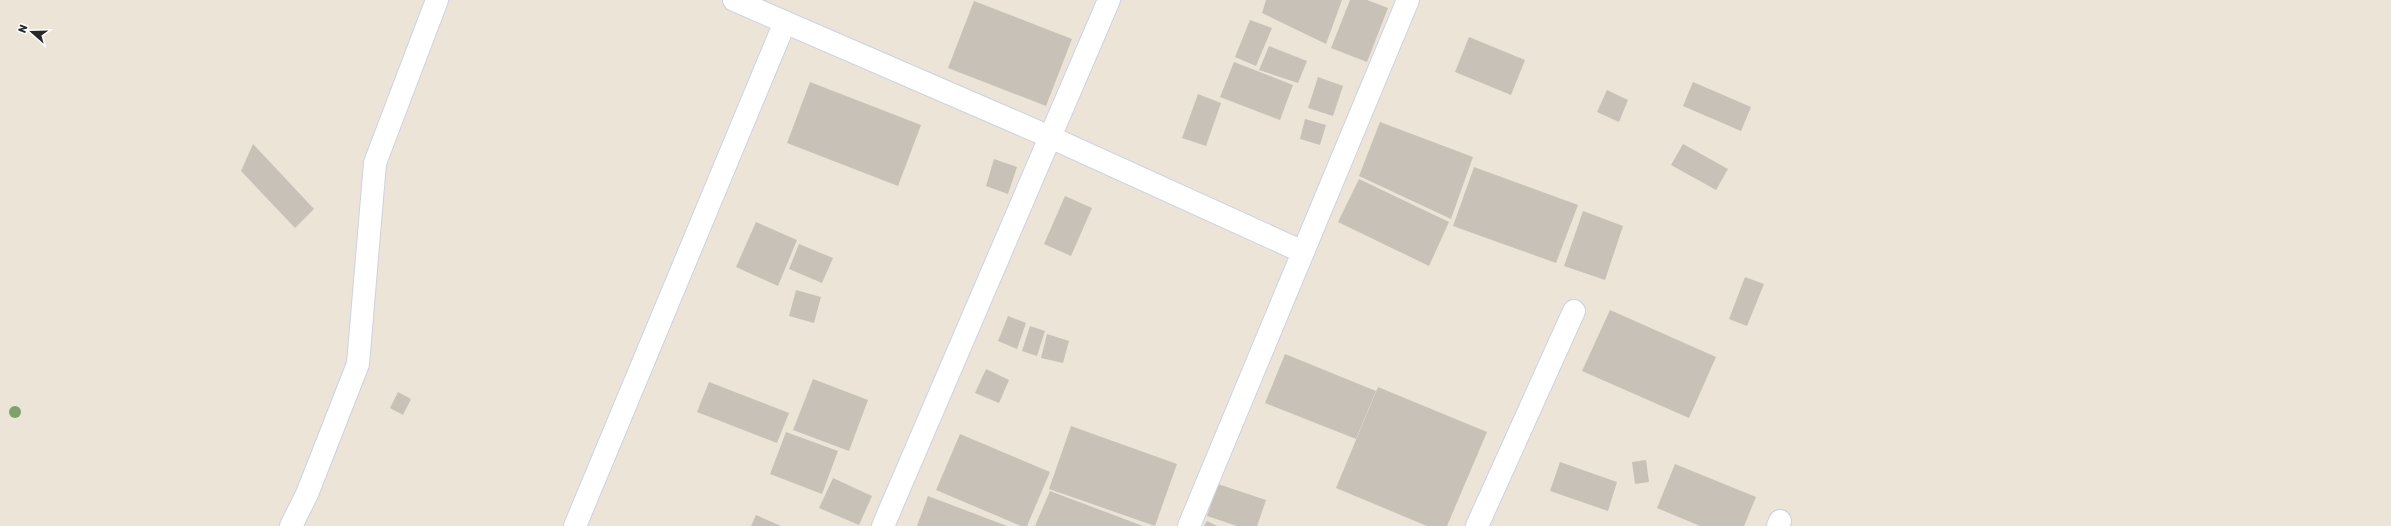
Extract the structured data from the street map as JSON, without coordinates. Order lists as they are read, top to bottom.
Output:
{
  "north": "left"
}
